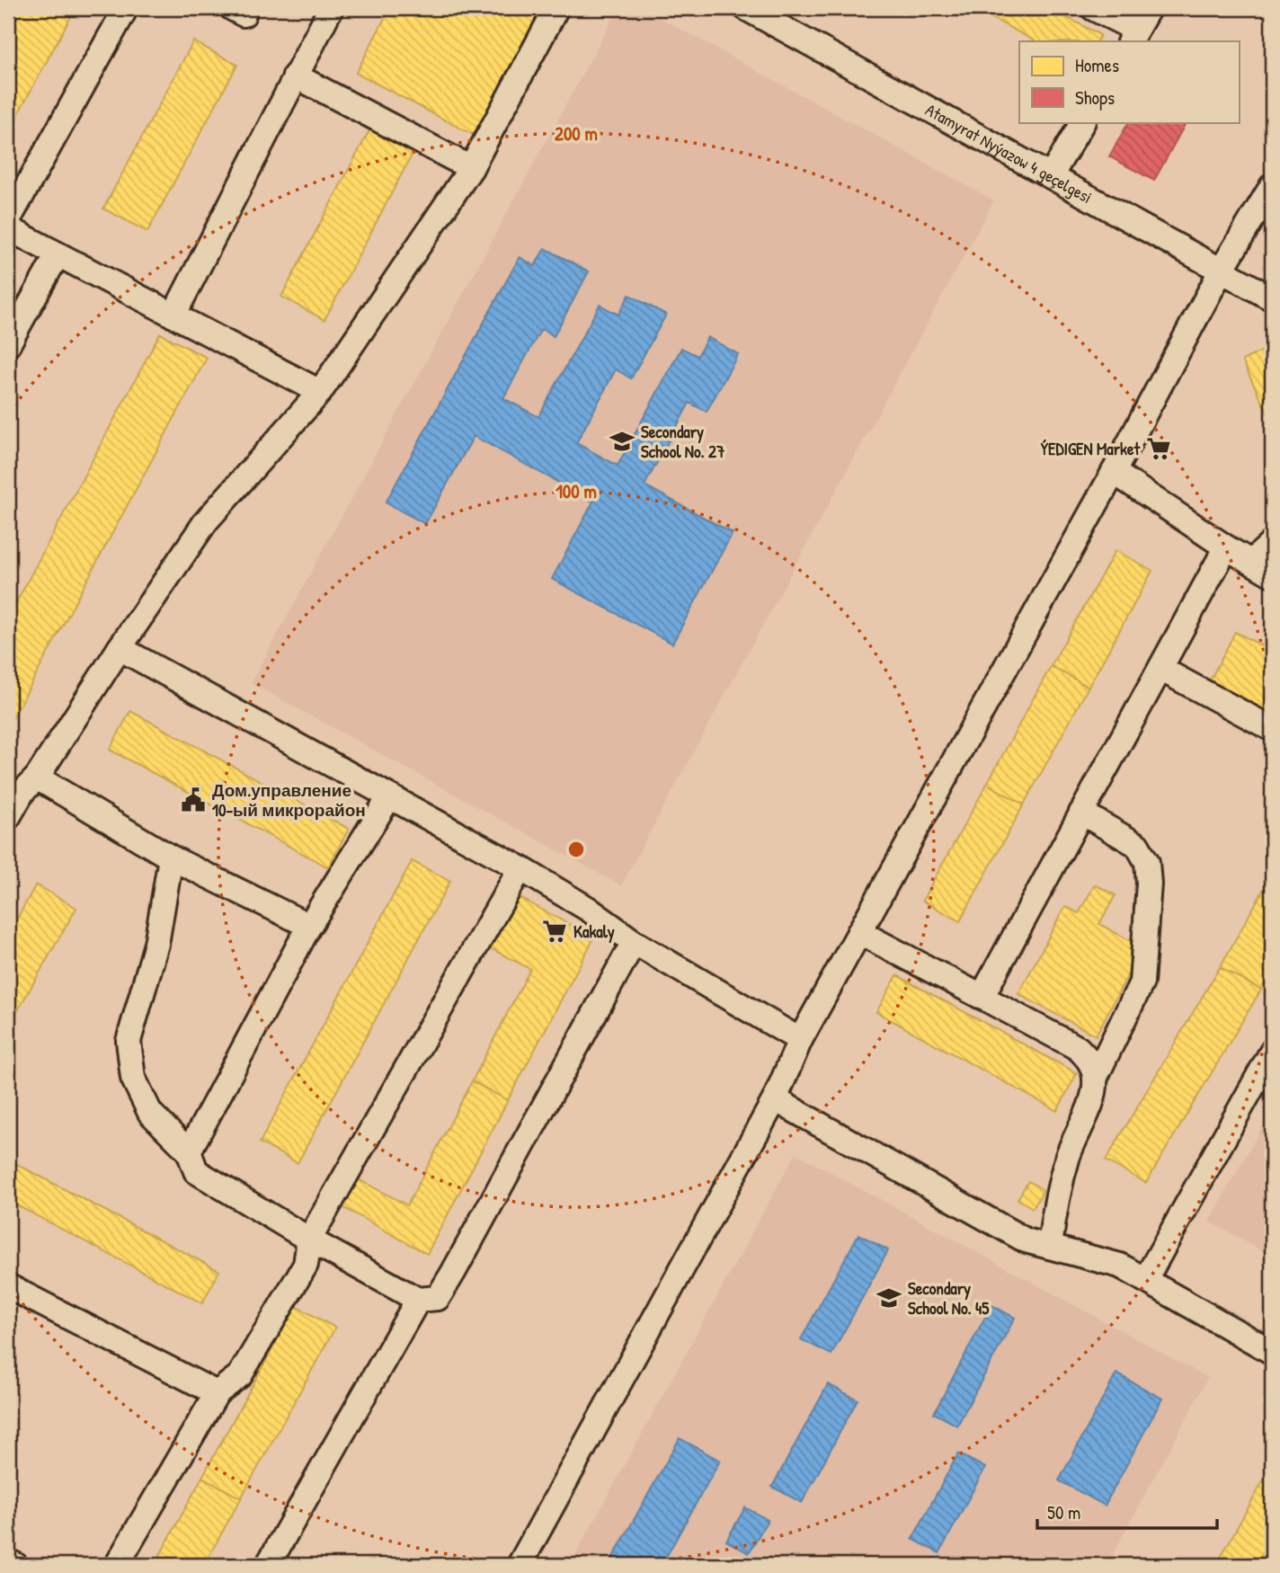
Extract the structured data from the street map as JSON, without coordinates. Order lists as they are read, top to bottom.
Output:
{
  "streets": {
    "street": ["Atamyrat Nyýazow 4 geçelgesi"]
  },
  "places": {
    "school or university": ["Secondary School No. 27", "Secondary School No. 45"],
    "supermarket": ["ÝEDIGEN Market", "Kakaly"],
    "public building": ["Дом.управление 10-ый микрорайон"]
  },
  "legend": ["Homes", "Shops"],
  "scale_bar": "50 m",
  "rings": ["200 m", "100 m"]
}
